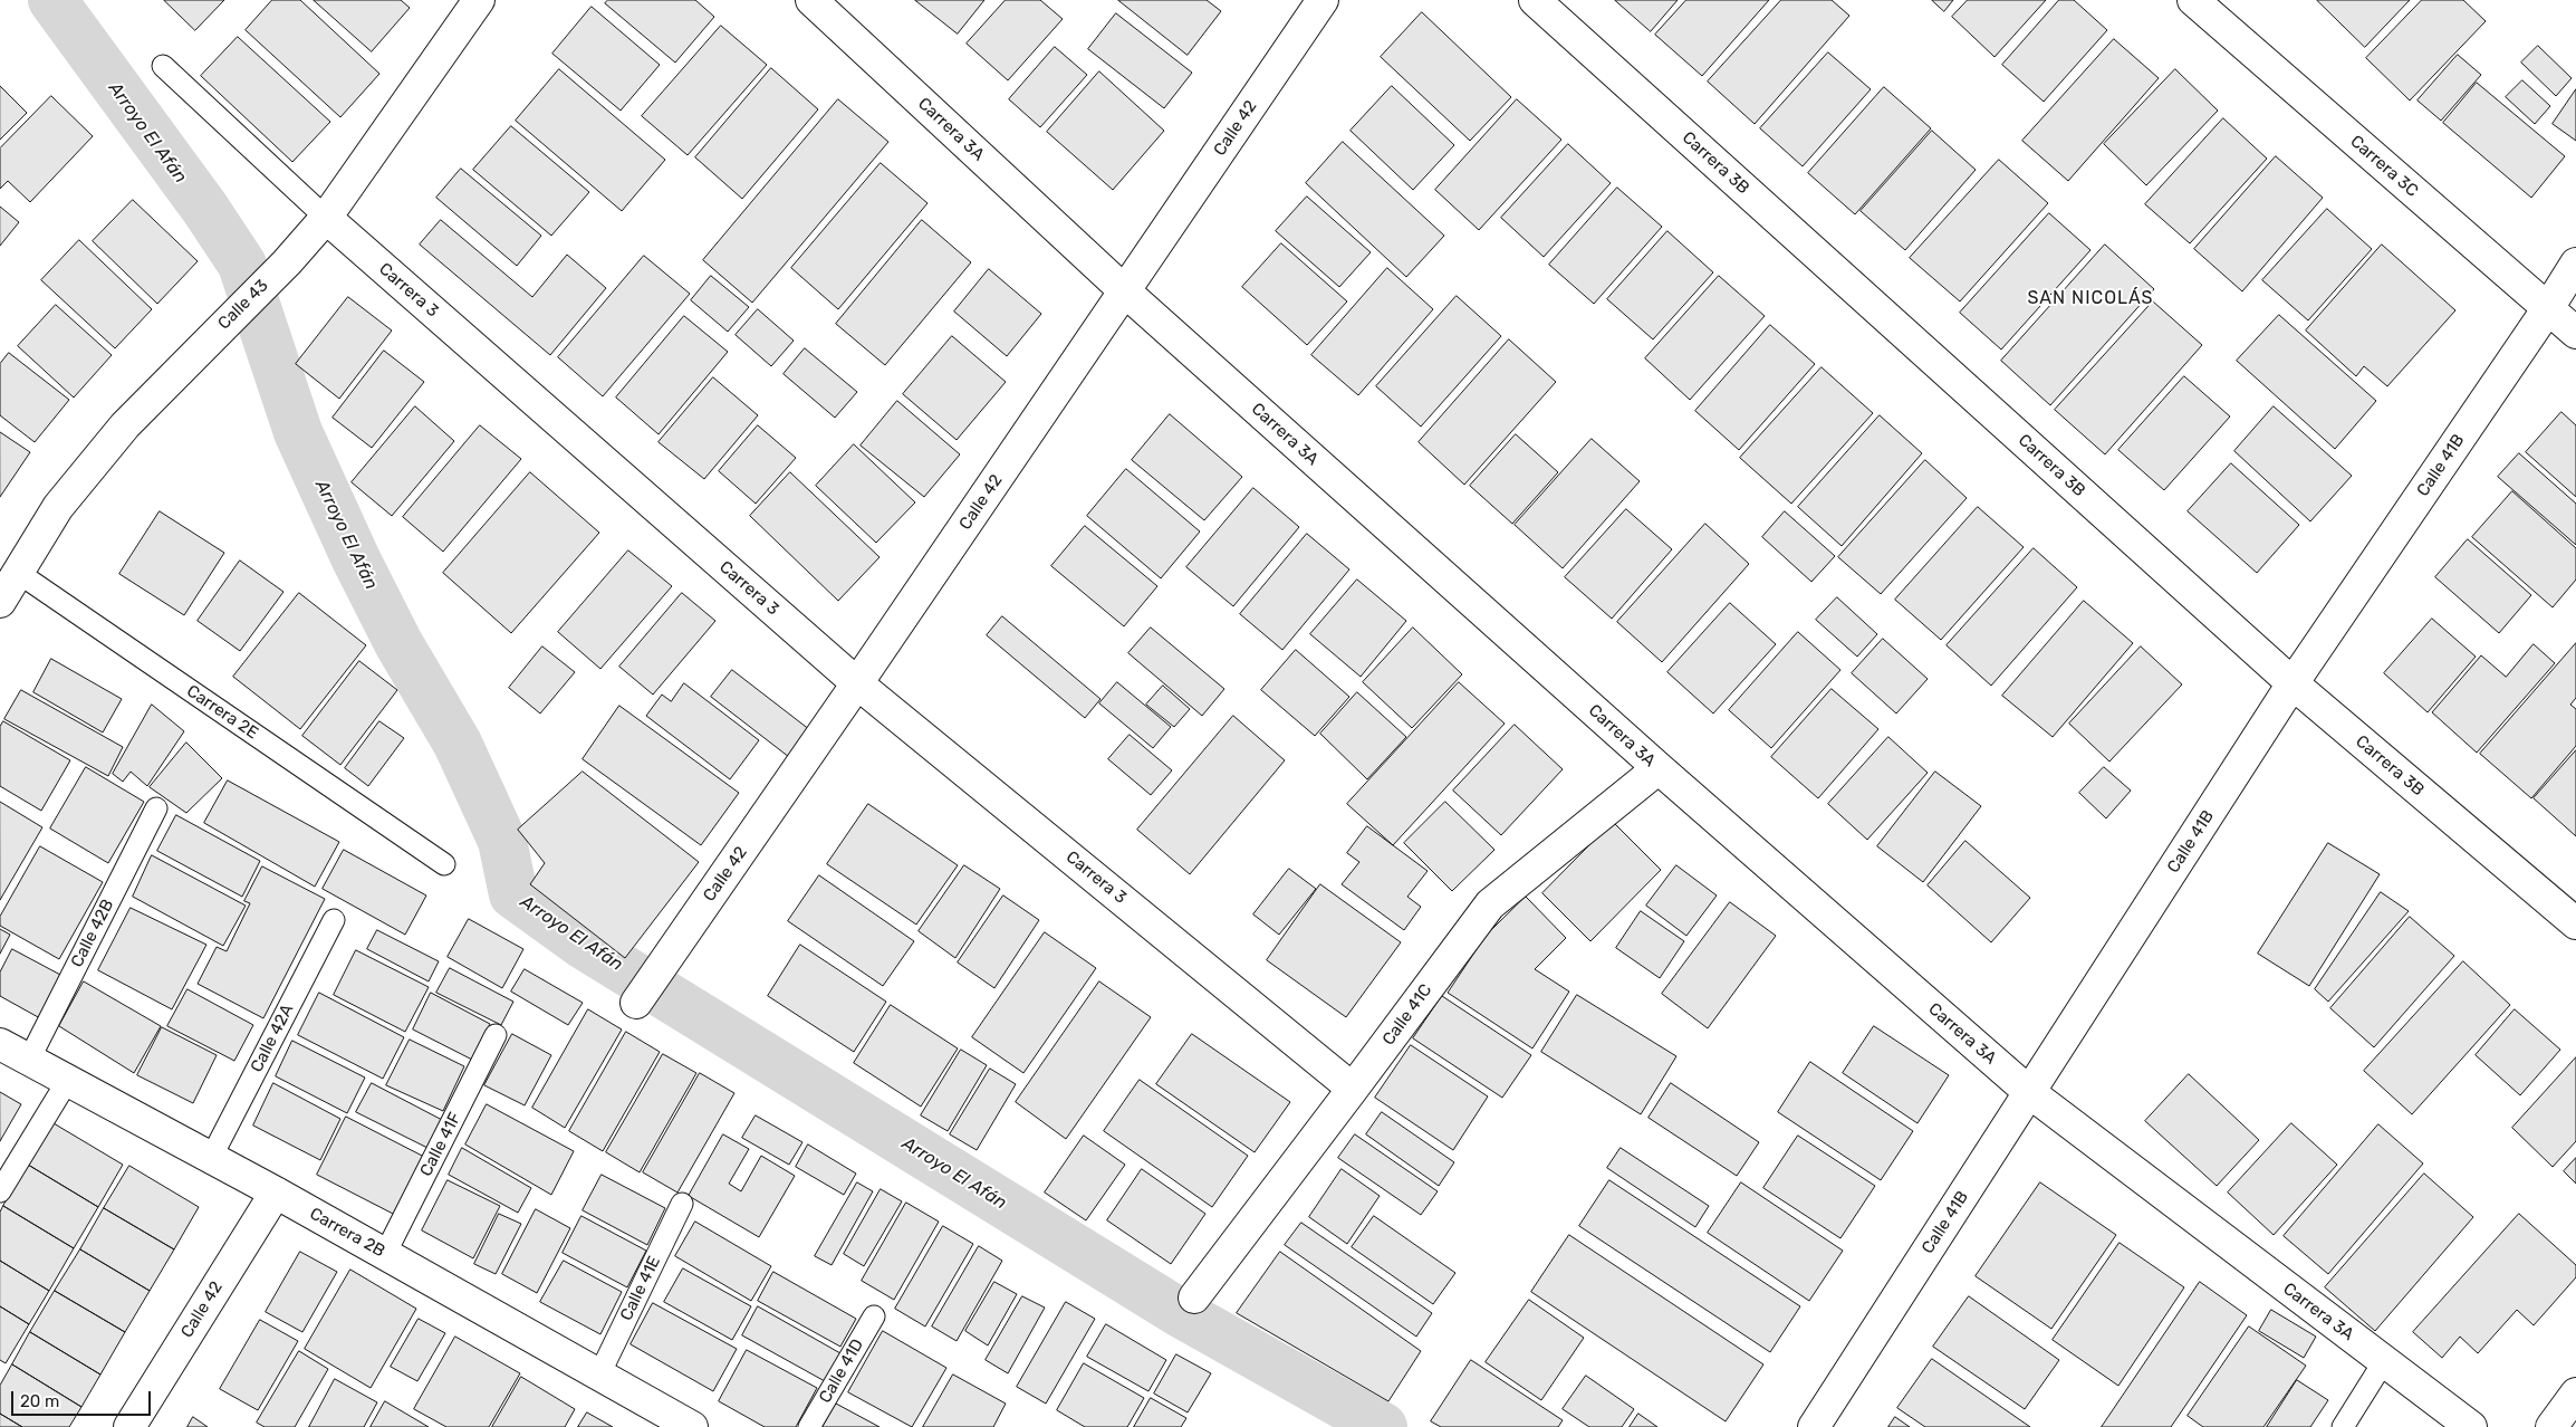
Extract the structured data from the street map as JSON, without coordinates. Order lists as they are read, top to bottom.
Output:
{
  "streets": {
    "street": [
      "Calle 42",
      "Carrera 3A",
      "Carrera 3B",
      "Carrera 3C",
      "Carrera 3",
      "Calle 43",
      "Calle 41B",
      "Calle 41C",
      "Carrera 2B"
    ],
    "lane": [
      "Carrera 2E",
      "Calle 42B",
      "Calle 42A",
      "Calle 41F",
      "Calle 41E",
      "Calle 41D"
    ]
  },
  "crossings": [
    ["Calle 42", "Carrera 3A"],
    ["Calle 42", "Carrera 3"],
    ["Calle 42", "Carrera 2B"],
    ["Carrera 3A", "Calle 41B"],
    ["Carrera 3A", "Calle 41C"],
    ["Carrera 3B", "Calle 41B"],
    ["Carrera 3C", "Calle 41B"],
    ["Carrera 3", "Calle 43"],
    ["Carrera 3", "Calle 41C"],
    ["Calle 43", "Carrera 2E"],
    ["Calle 42B", "Carrera 2B"],
    ["Calle 42A", "Carrera 2B"],
    ["Calle 41F", "Carrera 2B"],
    ["Carrera 2B", "Calle 41E"]
  ],
  "districts": ["SAN NICOLÁS"],
  "water": ["Arroyo El Afán"],
  "scale_bar": "20 m"
}
